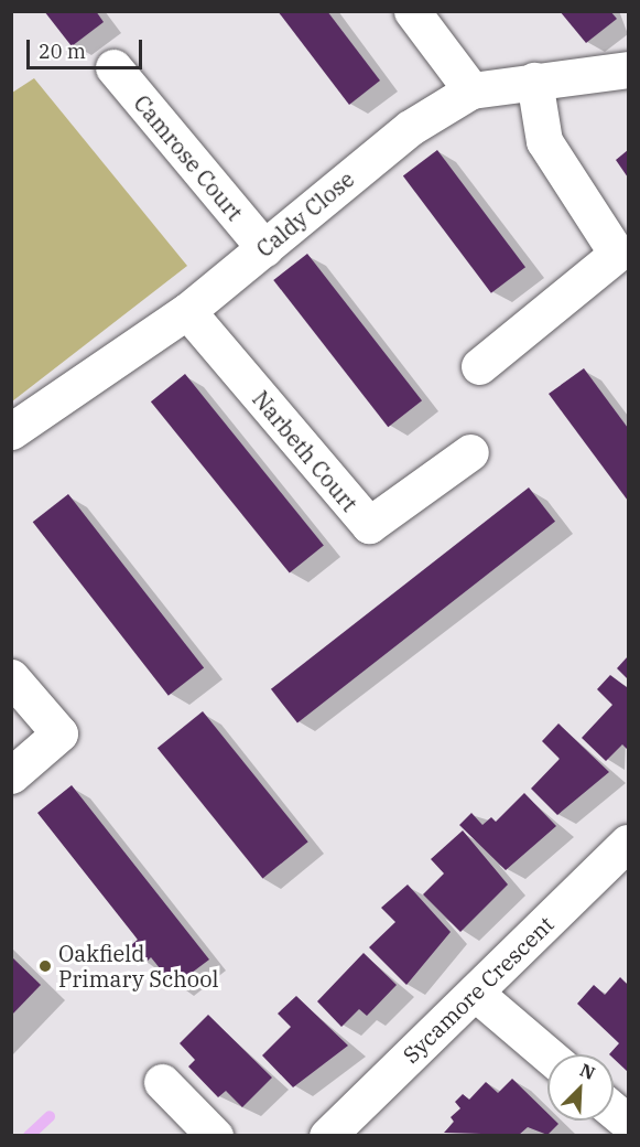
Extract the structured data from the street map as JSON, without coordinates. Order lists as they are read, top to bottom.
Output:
{
  "streets": {
    "street": [
      "Camrose Court",
      "Caldy Close",
      "Narbeth Court",
      "Sycamore Crescent"
    ]
  },
  "crossings": [
    ["Camrose Court", "Caldy Close"],
    ["Caldy Close", "Narbeth Court"]
  ],
  "places": ["Oakfield Primary School"],
  "scale_bar": "20 m",
  "north": "top right"
}
